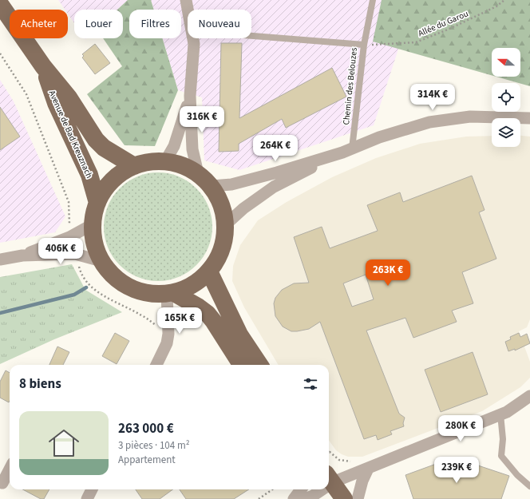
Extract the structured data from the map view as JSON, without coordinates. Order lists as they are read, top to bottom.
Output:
{
  "streets": {
    "main road": ["Avenue de Bad Kreuznach"],
    "lane": ["Chemin des Belouzes"],
    "path": ["Allée du Garou"]
  },
  "crossings": [
    ["Allée du Garou", "Chemin des Belouzes"]
  ],
  "north": "left",
  "page": {
    "chip": [
      "Acheter",
      "Louer",
      "Filtres",
      "Nouveau"
    ],
    "price": [
      "314K €",
      "316K €",
      "264K €",
      "406K €",
      "263K €",
      "165K €",
      "280K €",
      "239K €"
    ],
    "heading": "8 biens",
    "list": [
      {
        "name": "263 000 €",
        "note": "3 pièces · 104 m² · Appartement"
      }
    ]
  }
}
